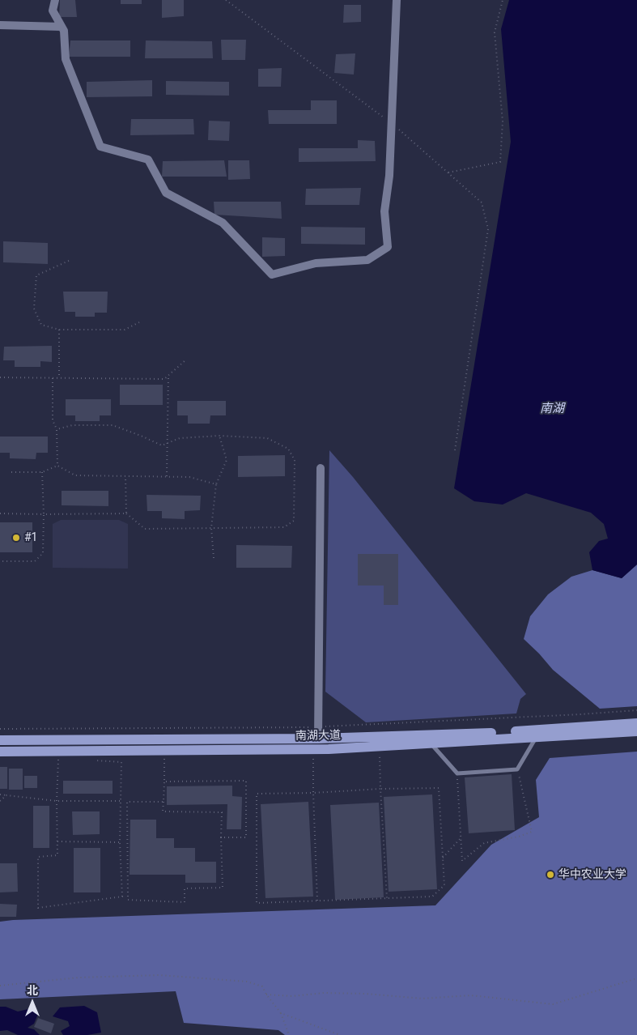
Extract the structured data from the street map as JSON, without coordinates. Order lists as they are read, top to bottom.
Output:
{
  "streets": {
    "main road": ["南湖大道"]
  },
  "water": ["南湖"],
  "places": ["#1", "华中农业大学"],
  "north": "top"
}
